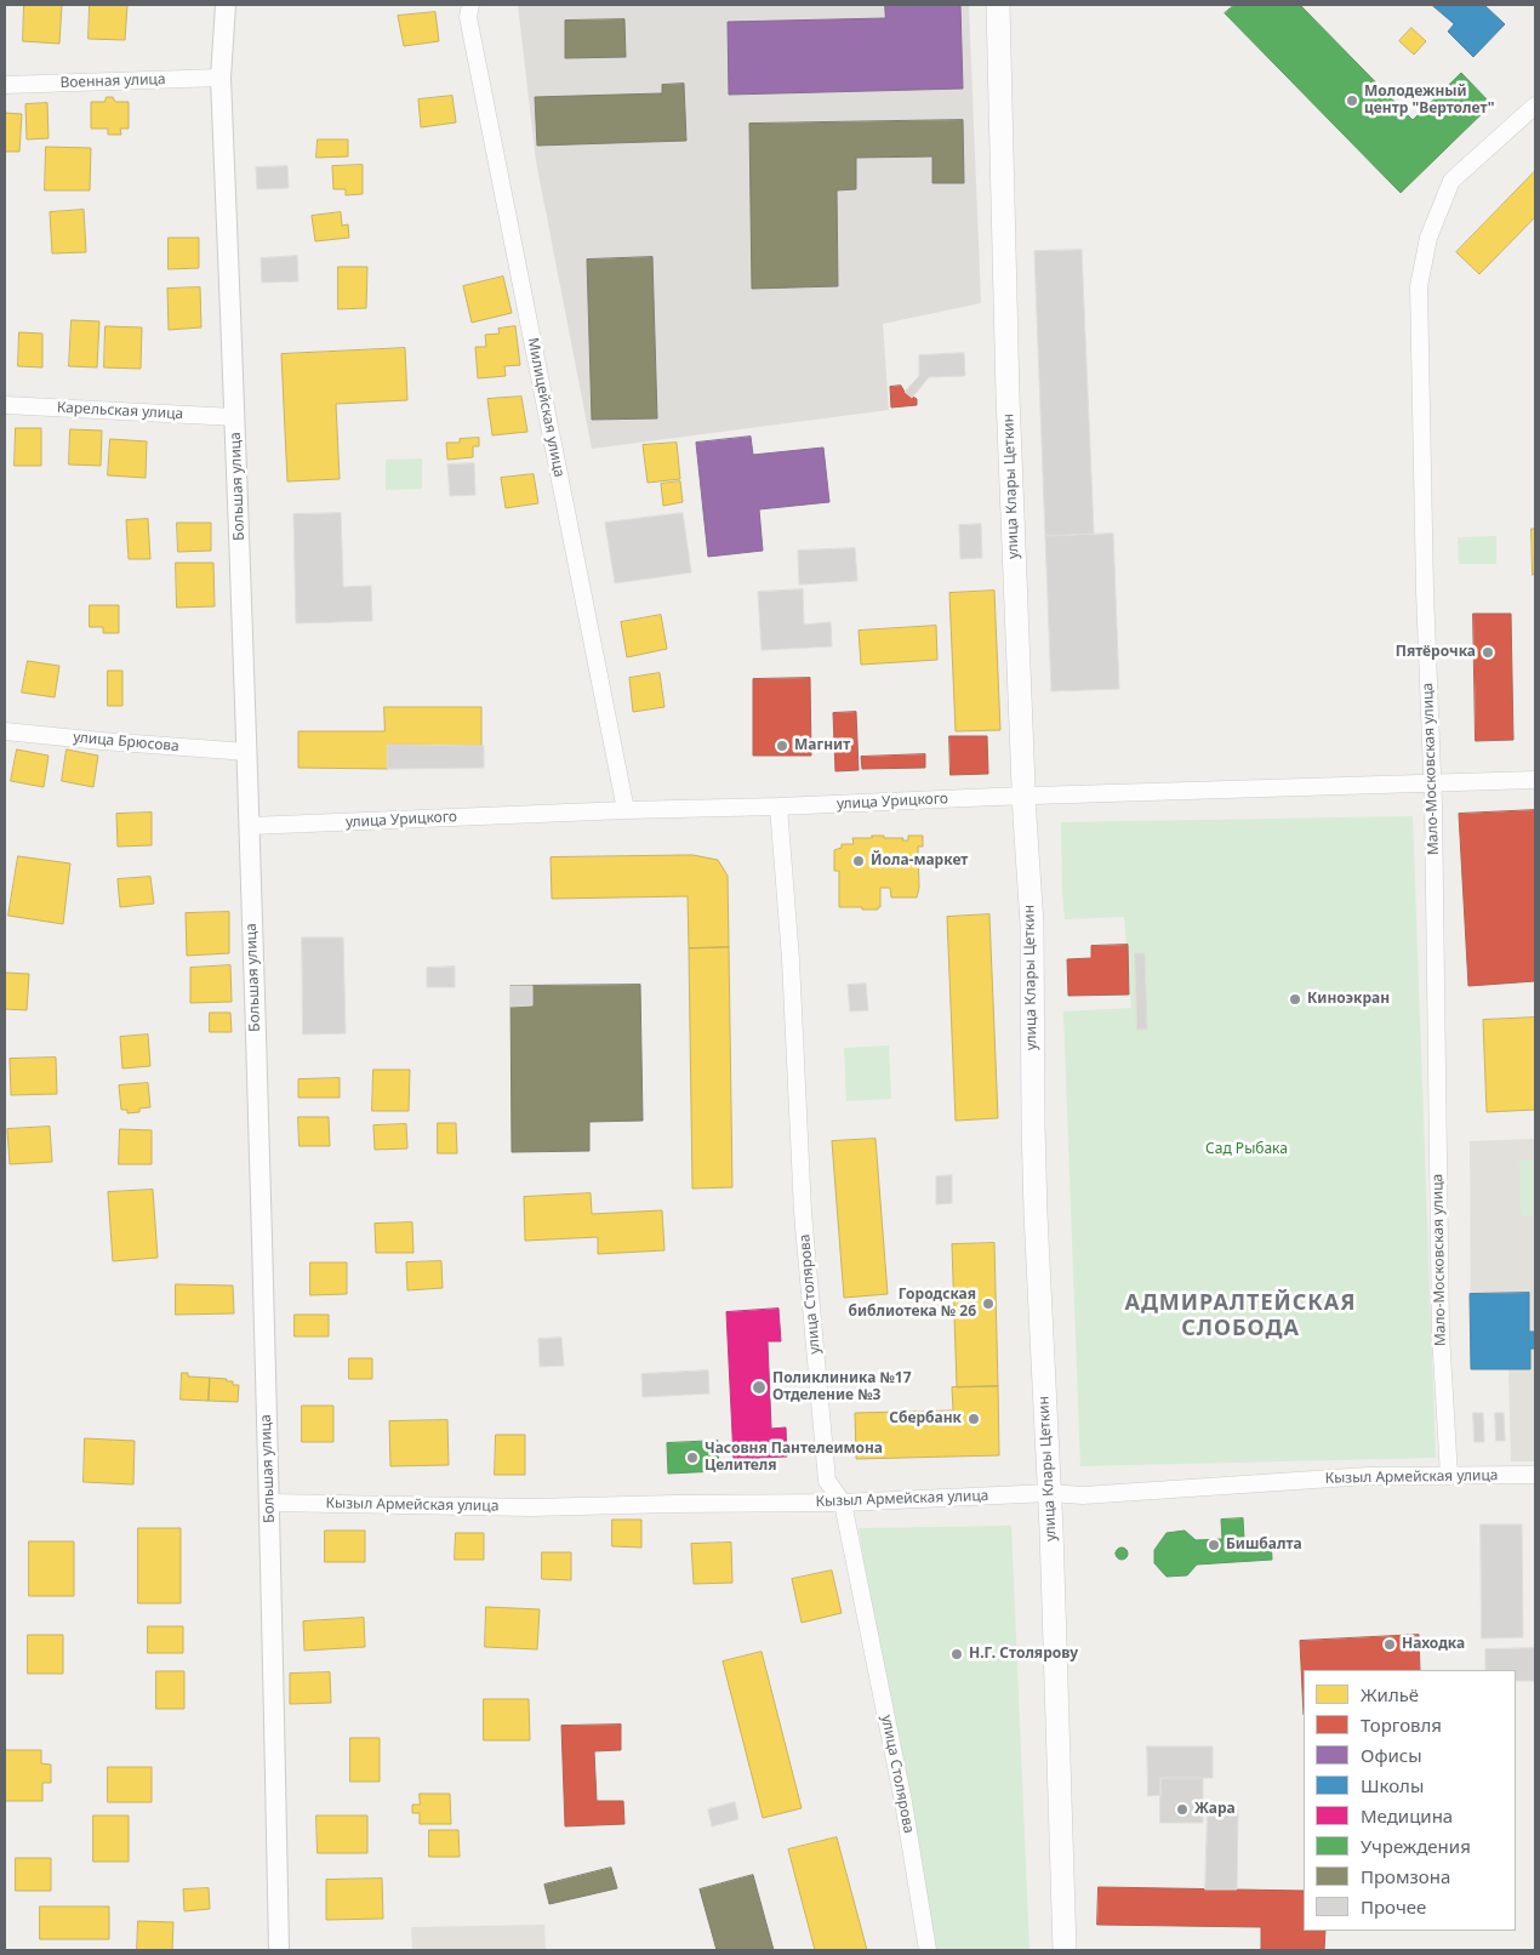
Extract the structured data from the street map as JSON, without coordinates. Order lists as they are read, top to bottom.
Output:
{
  "streets": {
    "main road": ["улица Клары Цеткин"],
    "street": [
      "Военная улица",
      "Милицейская улица",
      "Карельская улица",
      "Большая улица",
      "улица Брюсова",
      "Мало-Московская улица",
      "улица Урицкого",
      "улица Столярова",
      "Кызыл Армейская улица"
    ]
  },
  "crossings": [
    ["Военная улица", "Большая улица"],
    ["Милицейская улица", "улица Урицкого"],
    ["Карельская улица", "Большая улица"],
    ["Большая улица", "улица Брюсова"],
    ["Большая улица", "улица Урицкого"],
    ["Большая улица", "Кызыл Армейская улица"],
    ["улица Клары Цеткин", "улица Урицкого"],
    ["улица Клары Цеткин", "Кызыл Армейская улица"],
    ["Мало-Московская улица", "улица Урицкого"],
    ["Мало-Московская улица", "Кызыл Армейская улица"],
    ["улица Урицкого", "улица Столярова"],
    ["улица Столярова", "Кызыл Армейская улица"]
  ],
  "districts": ["АДМИРАЛТЕЙСКАЯ СЛОБОДА"],
  "parks": ["Сад Рыбака"],
  "places": [
    "Молодежный центр \"Вертолет\"",
    "Пятёрочка",
    "Магнит",
    "Йола-маркет",
    "Киноэкран",
    "Городская библиотека № 26",
    "Поликлиника №17 Отделение №3",
    "Сбербанк",
    "Часовня Пантелеимона Целителя",
    "Бишбалта",
    "Находка",
    "Н.Г. Столярову",
    "Жара"
  ],
  "legend": [
    "Жильё",
    "Торговля",
    "Офисы",
    "Школы",
    "Медицина",
    "Учреждения",
    "Промзона",
    "Прочее"
  ]
}
